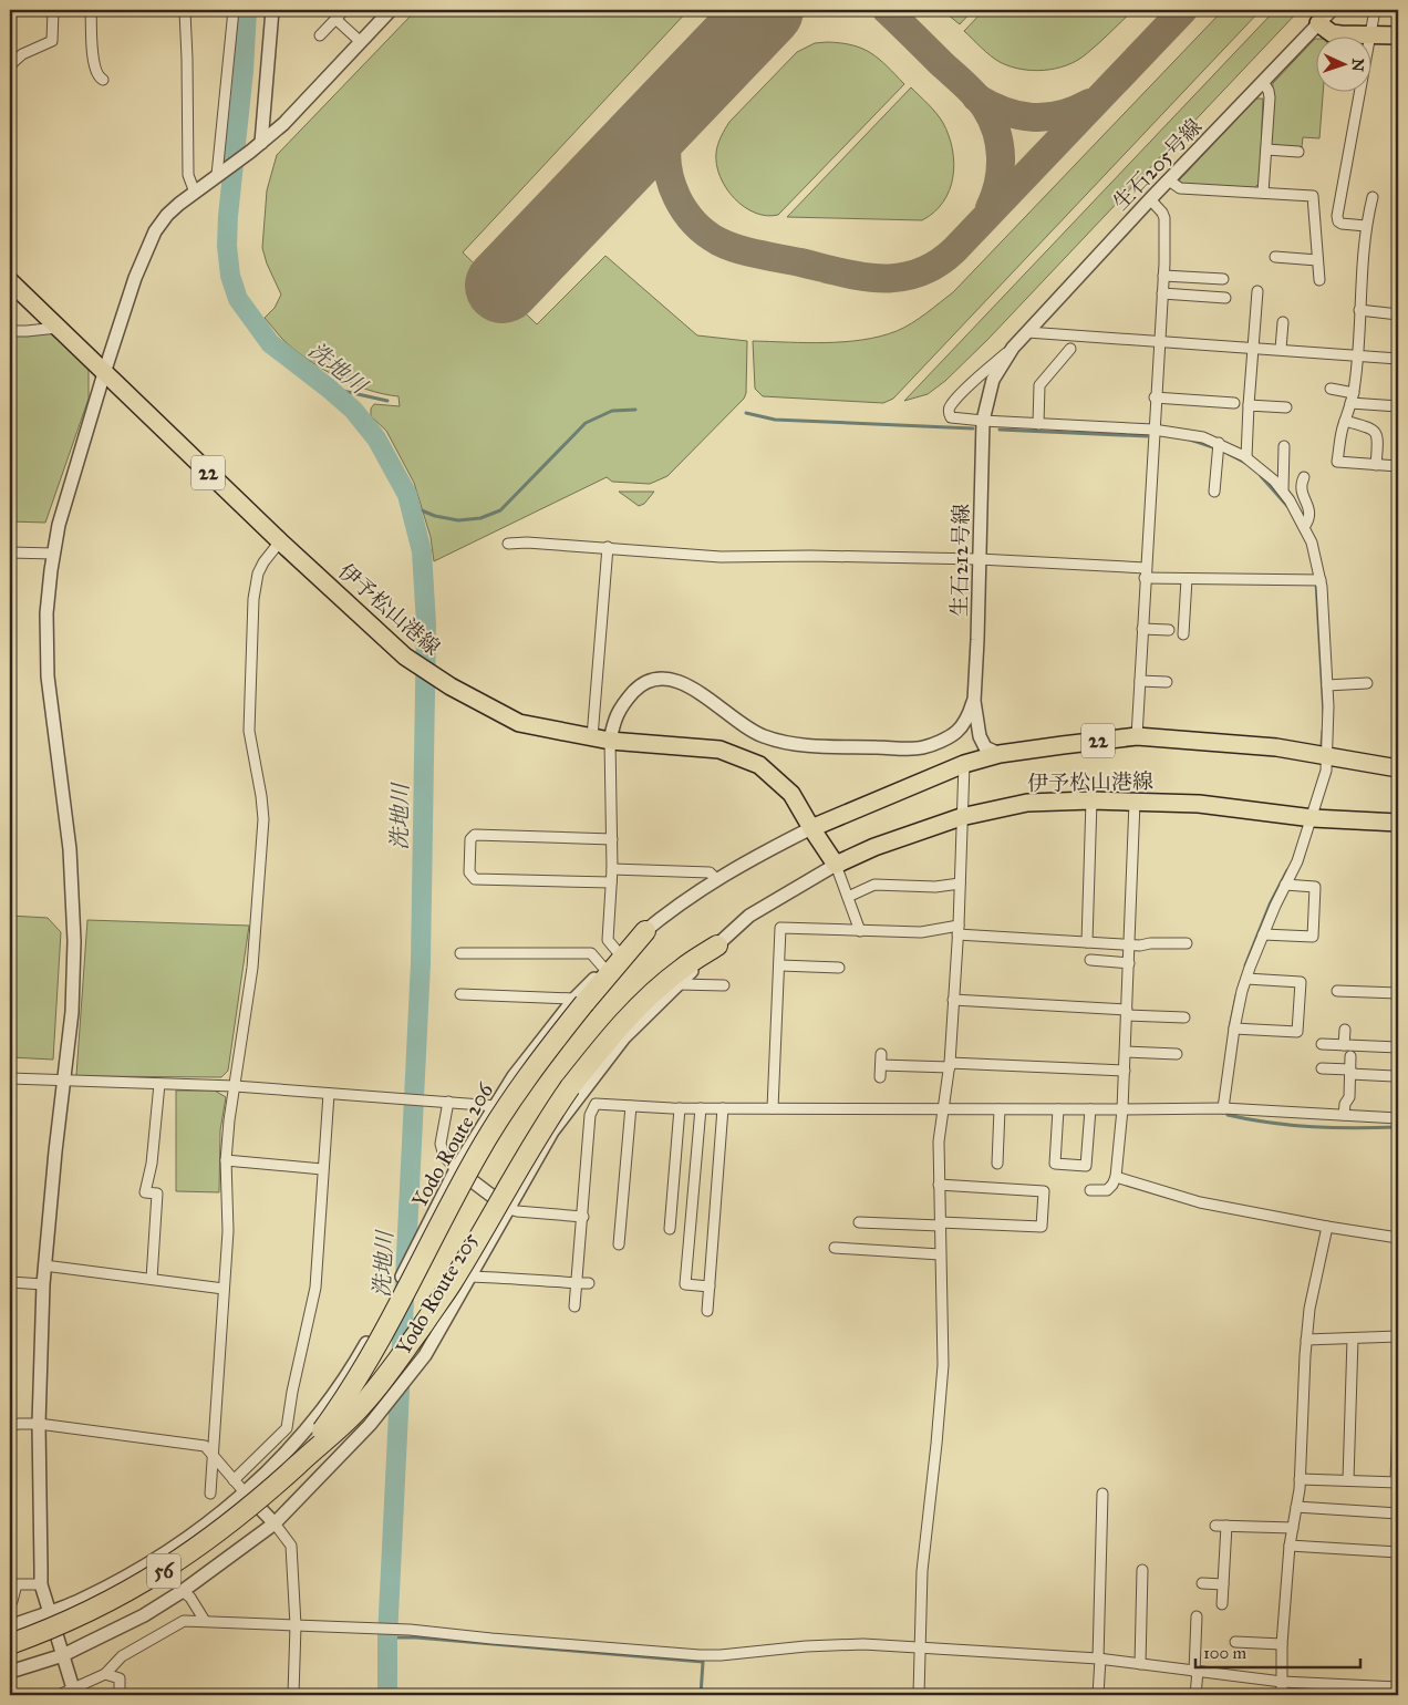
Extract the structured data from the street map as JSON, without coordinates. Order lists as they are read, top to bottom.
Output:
{
  "streets": {
    "highway": ["56"],
    "main road": ["22", "伊予松山港線"],
    "street": [
      "生石205号線",
      "生石212号線",
      "Yodo Route 206",
      "Yodo Route 205"
    ]
  },
  "crossings": [
    ["生石205号線", "生石212号線"],
    ["伊予松山港線", "Yodo Route 206"],
    ["伊予松山港線", "Yodo Route 205"]
  ],
  "water": ["洗地川"],
  "scale_bar": "100 m",
  "north": "right"
}
